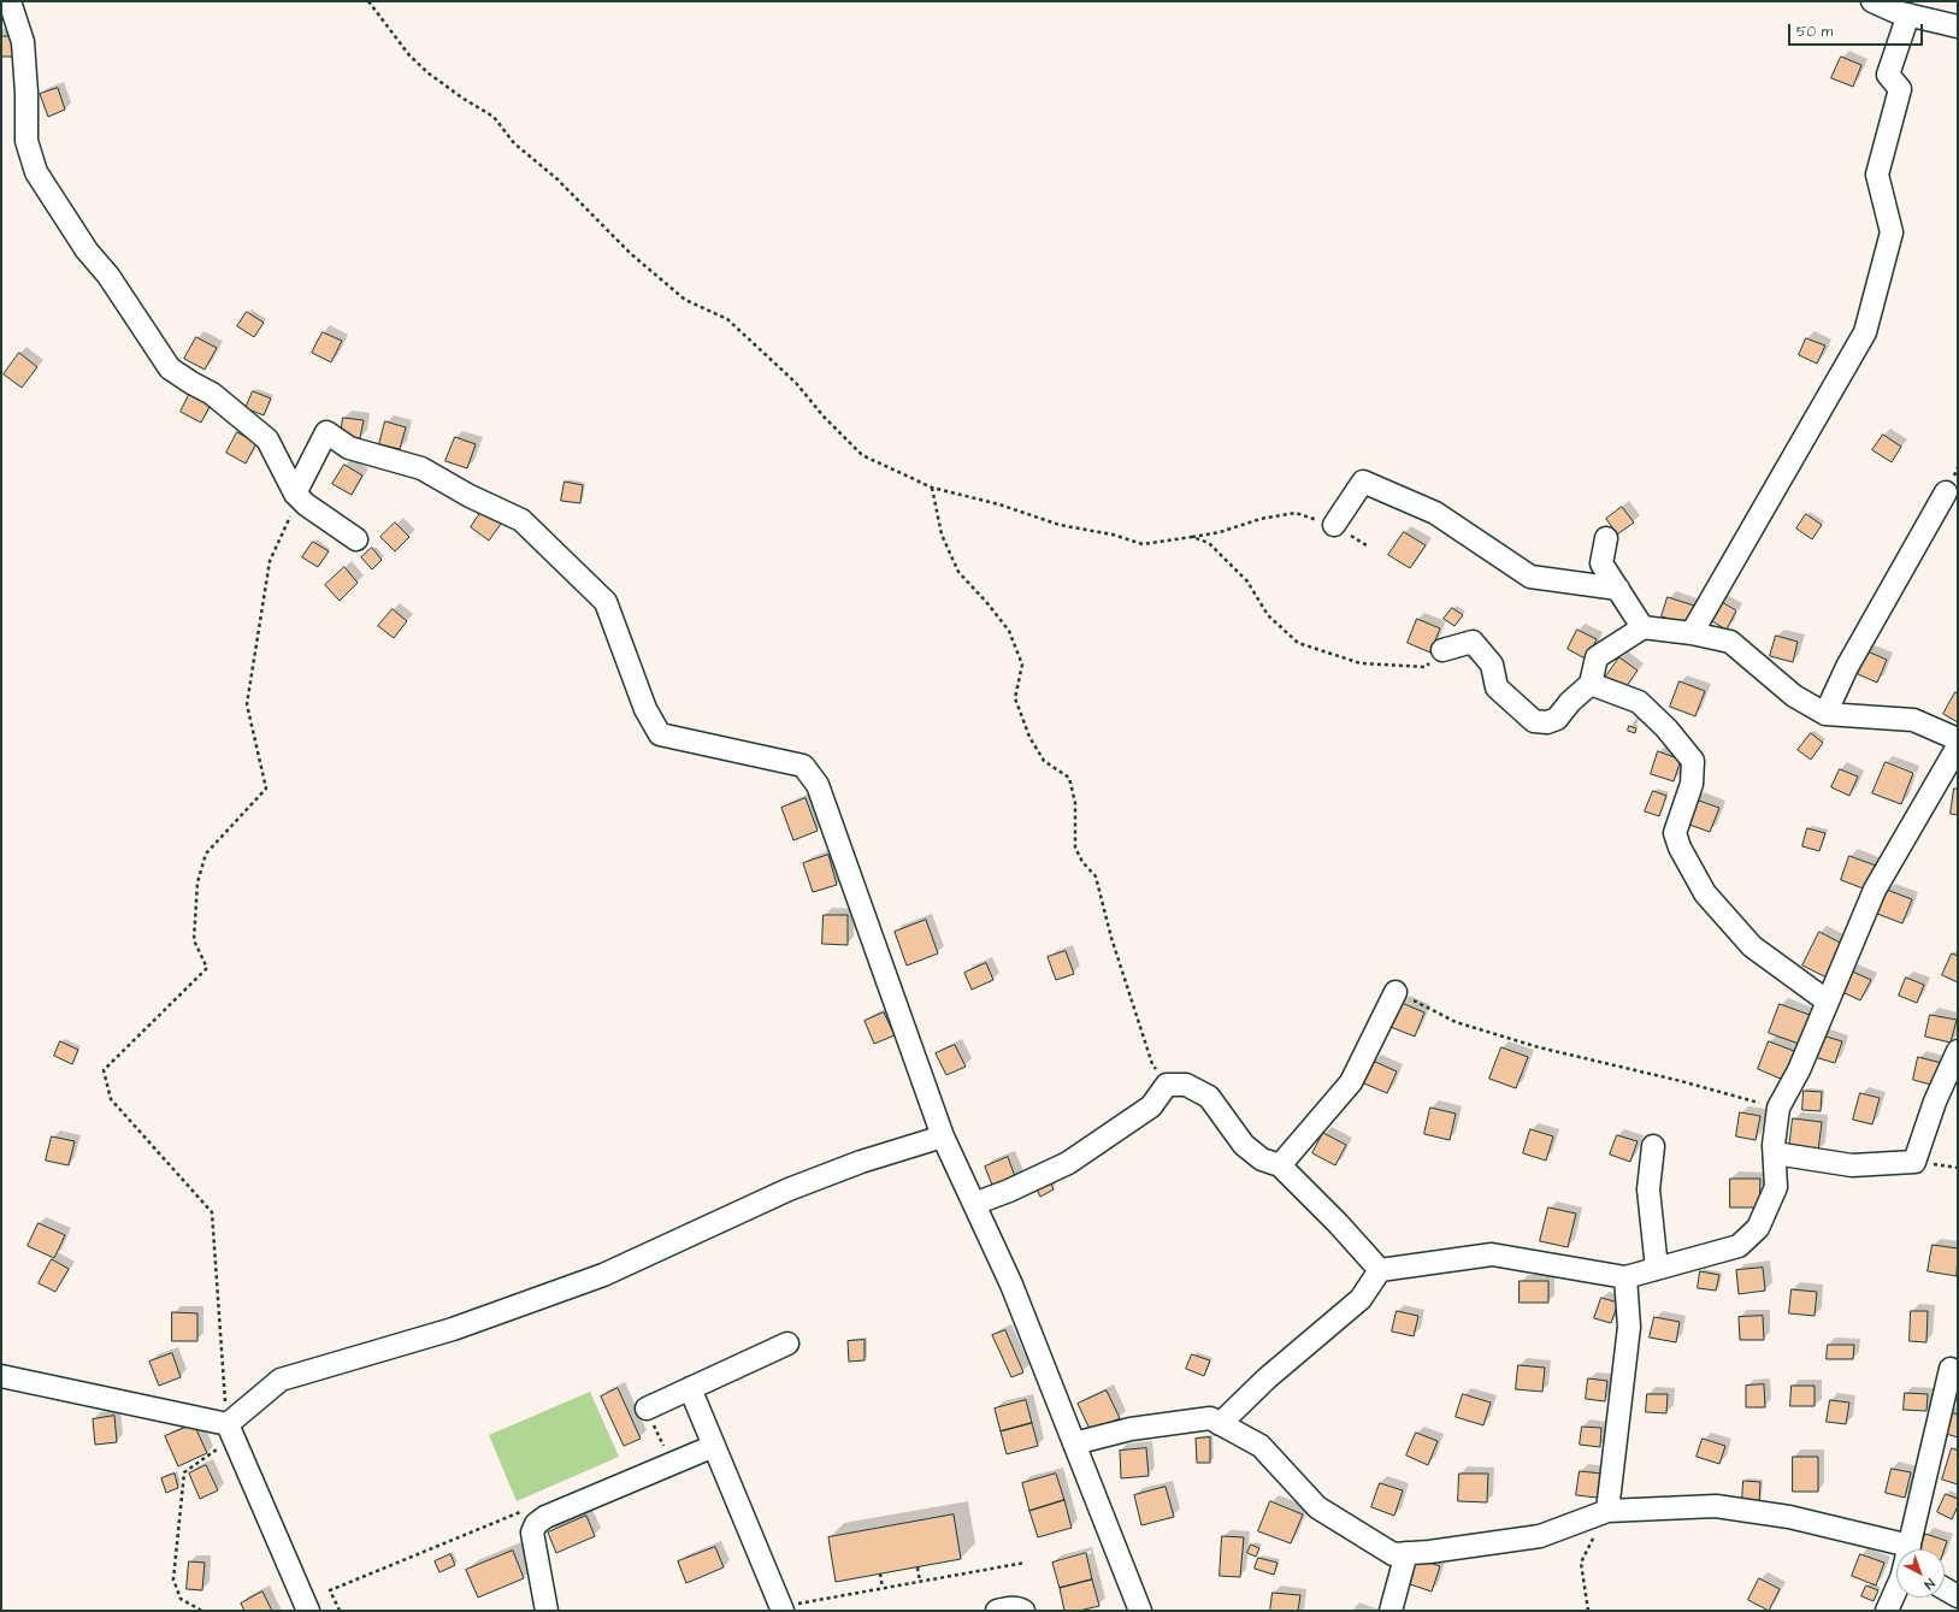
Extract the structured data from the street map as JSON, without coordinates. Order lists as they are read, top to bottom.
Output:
{
  "scale_bar": "50 m",
  "north": "bottom right"
}
